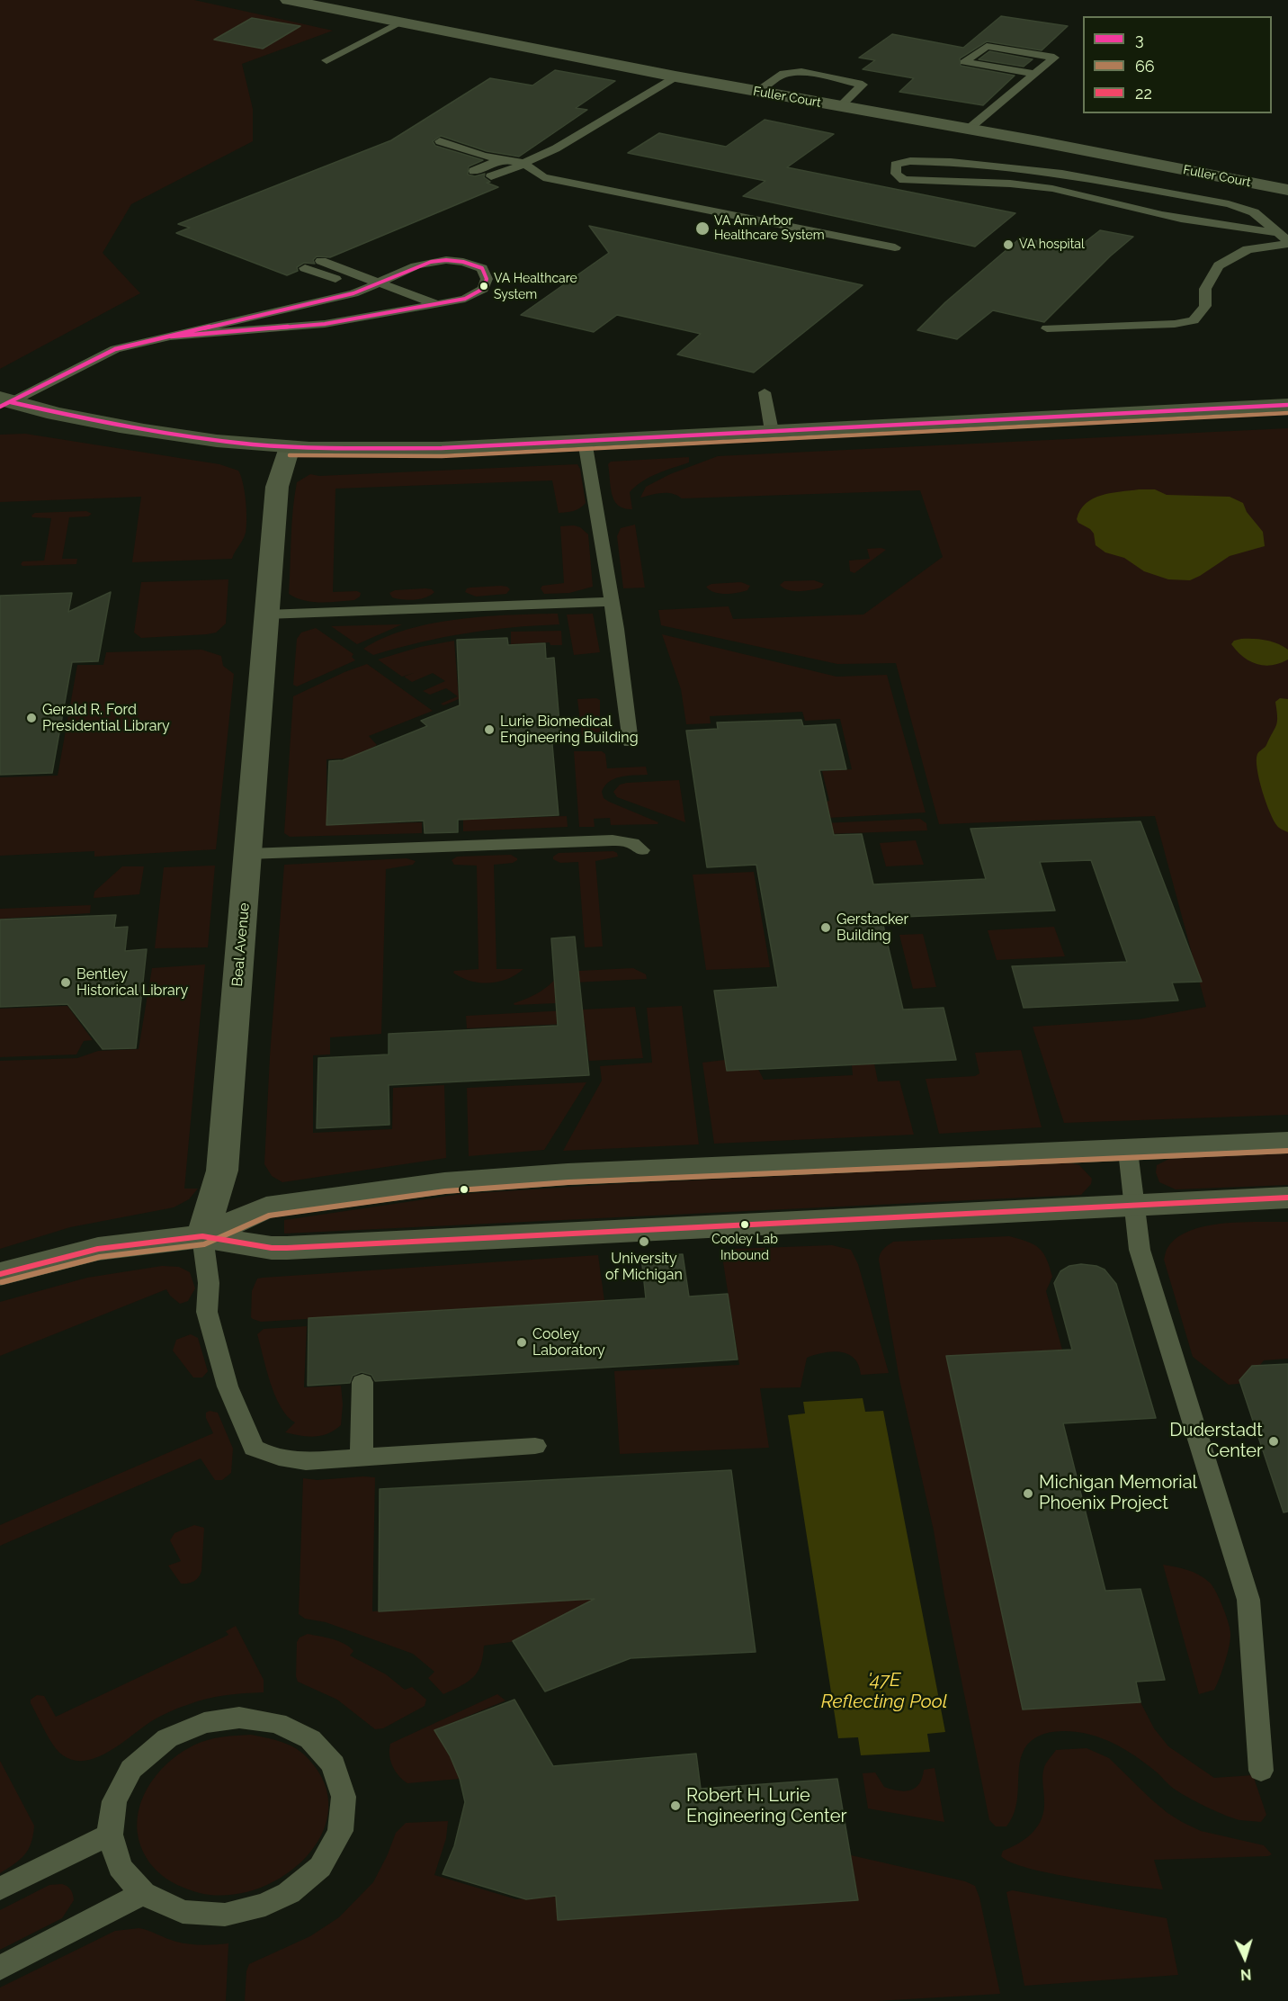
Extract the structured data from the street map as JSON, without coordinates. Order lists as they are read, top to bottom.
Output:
{
  "streets": {
    "street": ["Fuller Court", "Beal Avenue"]
  },
  "water": ["'47E Reflecting Pool"],
  "places": [
    "VA Ann Arbor Healthcare System",
    "VA hospital",
    "VA Healthcare System",
    "Gerald R. Ford Presidential Library",
    "Lurie Biomedical Engineering Building",
    "Gerstacker Building",
    "Bentley Historical Library",
    "Cooley Lab Inbound",
    "University of Michigan",
    "Cooley Laboratory",
    "Duderstadt Center",
    "Michigan Memorial Phoenix Project",
    "Robert H. Lurie Engineering Center"
  ],
  "lines": ["transit line 3", "transit line 66", "transit line 22"],
  "legend": ["3", "66", "22"],
  "north": "bottom"
}
